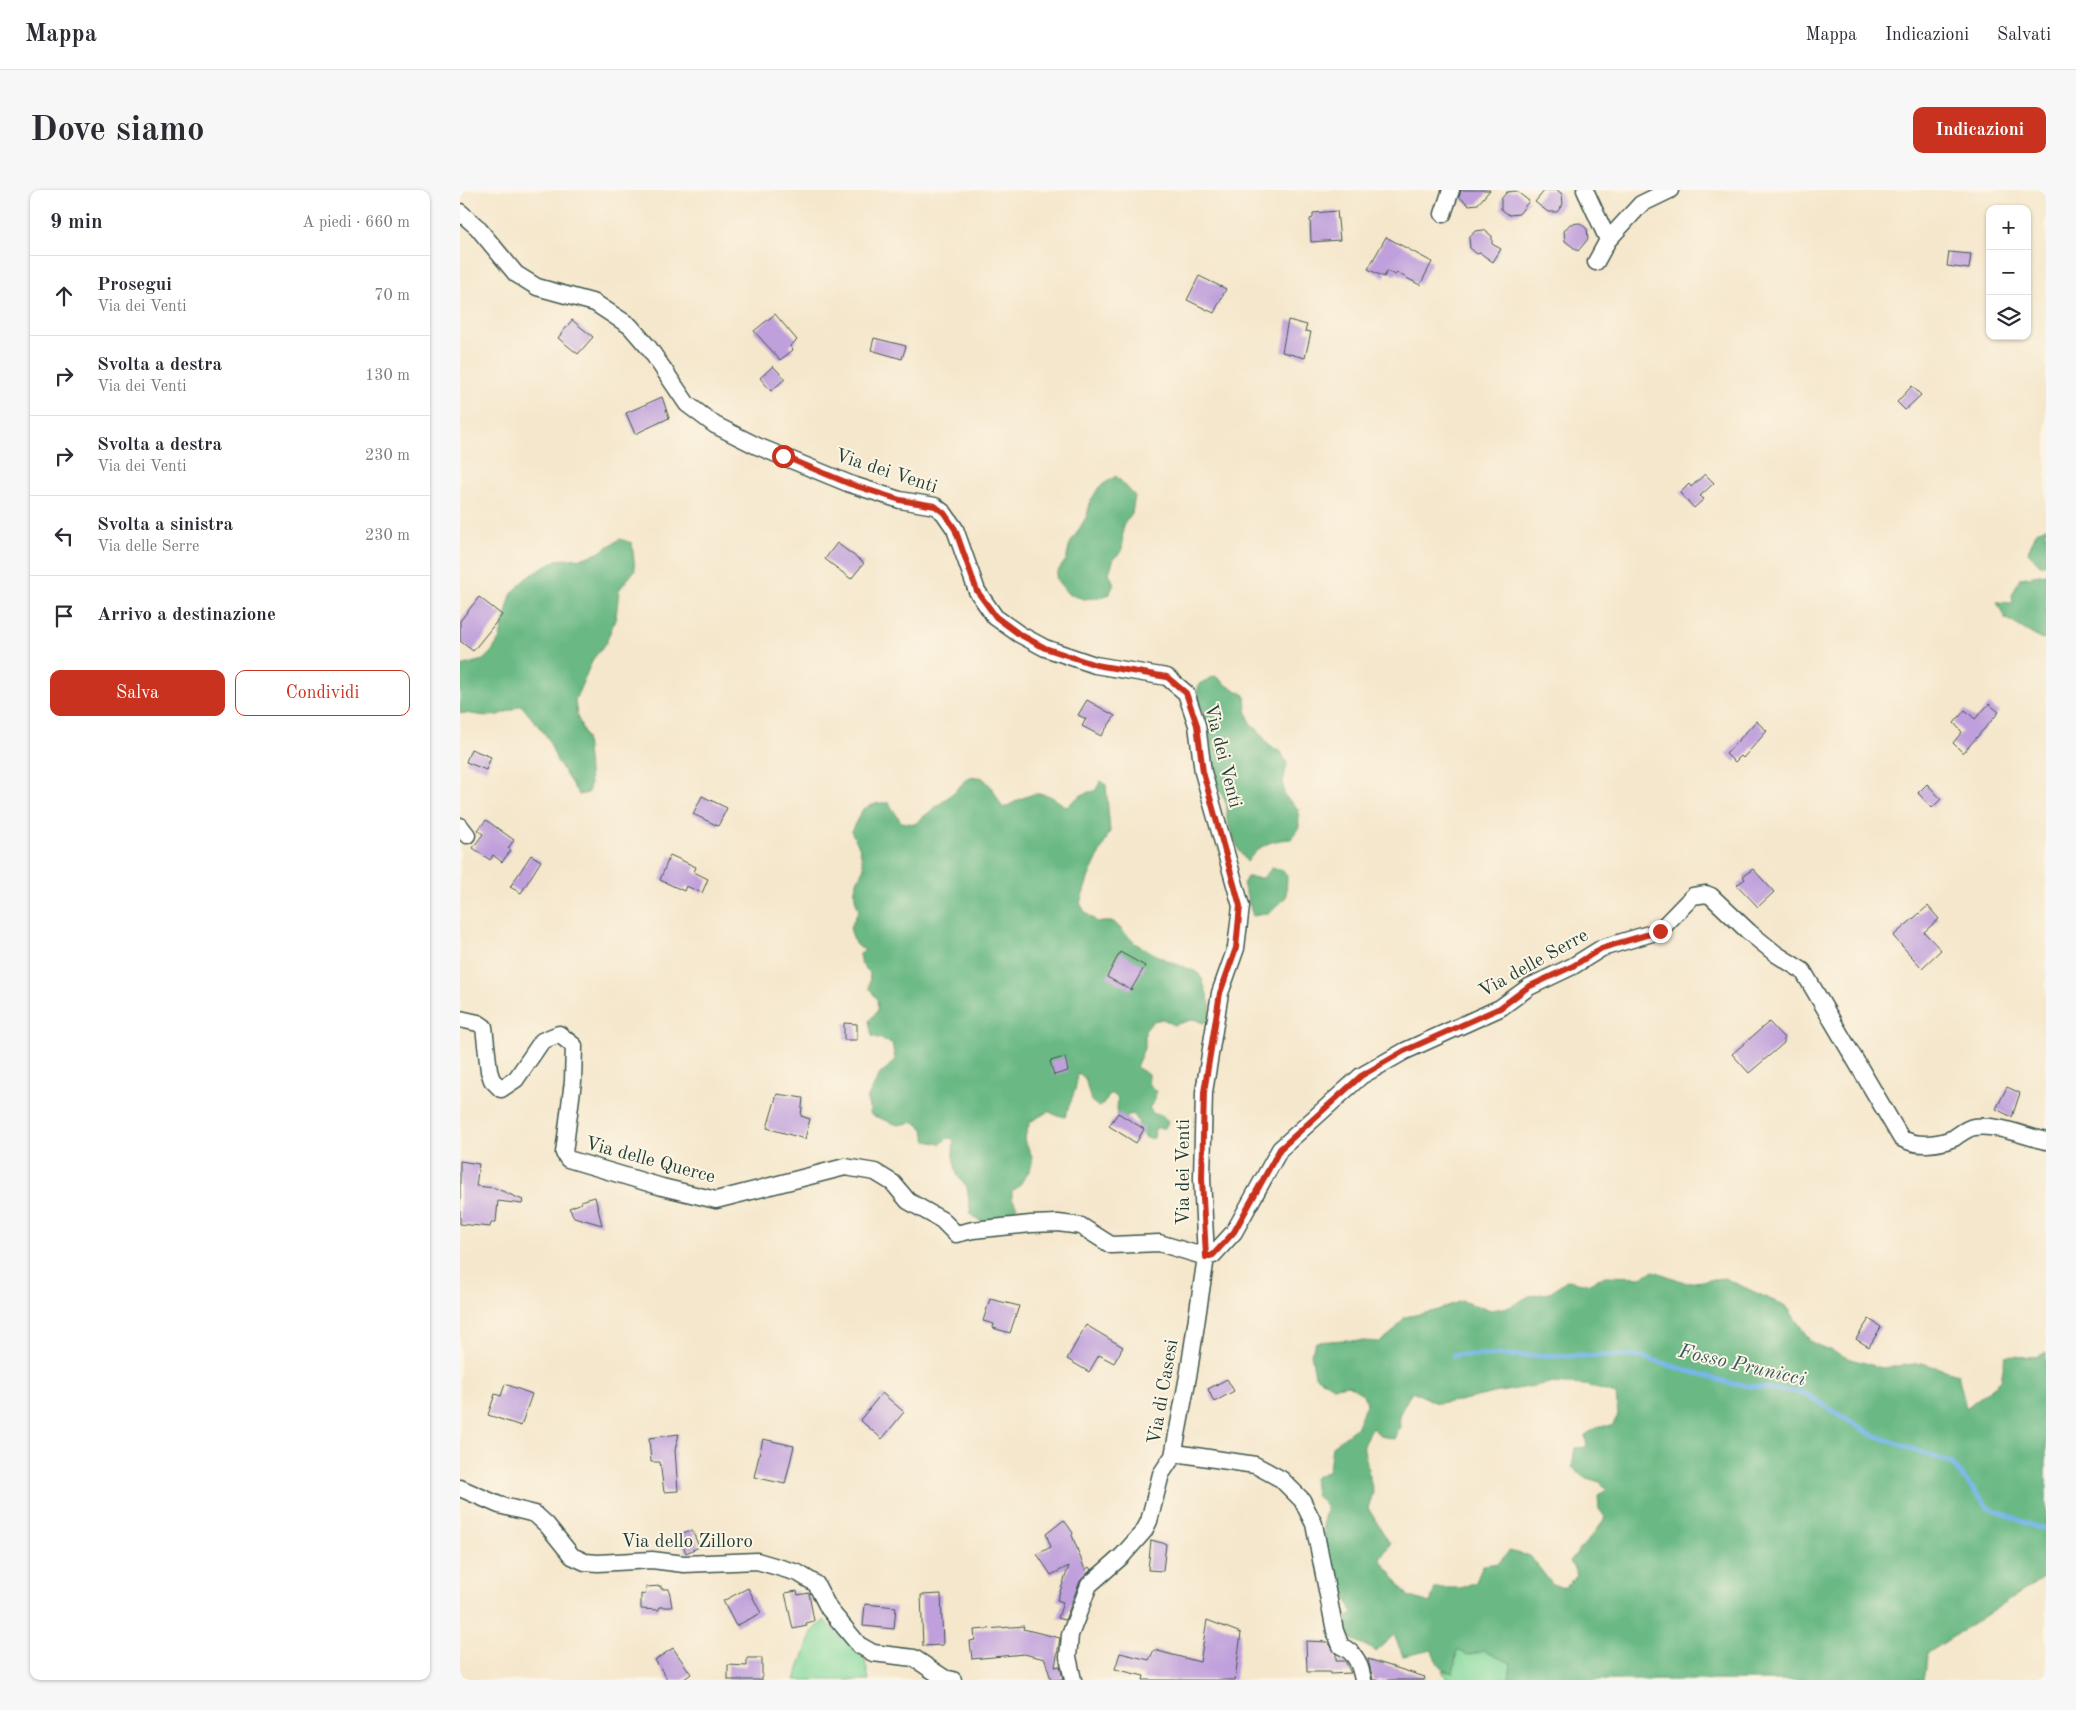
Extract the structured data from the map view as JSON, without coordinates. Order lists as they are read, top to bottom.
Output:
{
  "streets": {
    "street": [
      "Via dei Venti",
      "Via delle Serre",
      "Via delle Querce",
      "Via di Casesi",
      "Via dello Zilloro"
    ]
  },
  "crossings": [
    ["Via dei Venti", "Via delle Serre"],
    ["Via dei Venti", "Via delle Querce"],
    ["Via dei Venti", "Via di Casesi"],
    ["Via delle Serre", "Via delle Querce"],
    ["Via delle Serre", "Via di Casesi"],
    ["Via delle Querce", "Via di Casesi"]
  ],
  "water": ["Fosso Prunicci"],
  "page": {
    "header": "Mappa",
    "nav": ["Mappa", "Indicazioni", "Salvati"],
    "buttons": [
      "Indicazioni",
      ["Salva", "Condividi"]
    ],
    "title": "Dove siamo",
    "heading": ["9 min", "A piedi · 660 m"],
    "map_buttons": ["+", "−"],
    "list": [
      ["Prosegui", "Via dei Venti", "70 m"],
      ["Svolta a destra", "Via dei Venti", "130 m"],
      ["Svolta a destra", "Via dei Venti", "230 m"],
      ["Svolta a sinistra", "Via delle Serre", "230 m"],
      "Arrivo a destinazione"
    ]
  }
}
